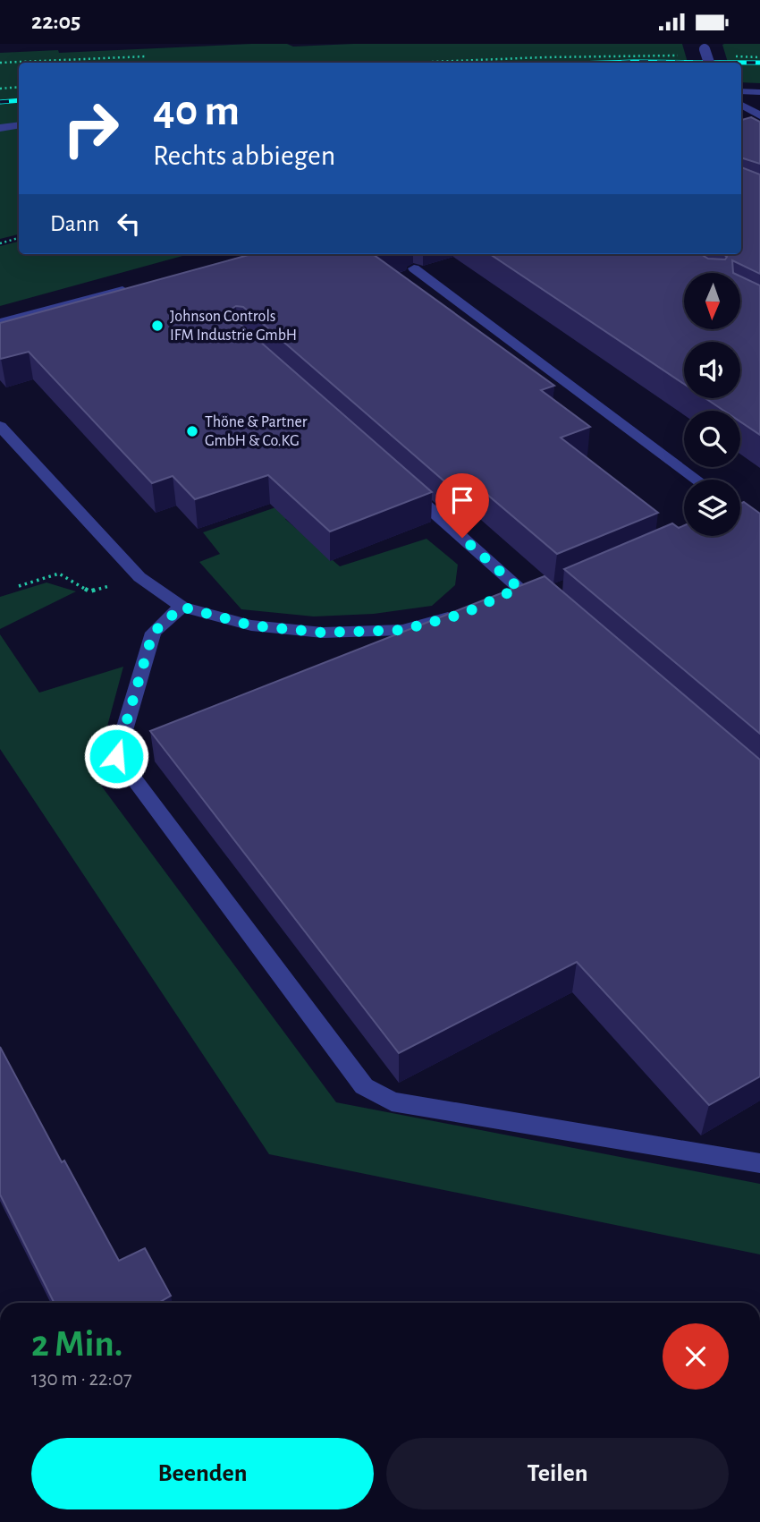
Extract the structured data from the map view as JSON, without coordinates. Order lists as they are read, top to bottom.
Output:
{
  "places": ["Johnson Controls IFM Industrie GmbH", "Thöne & Partner GmbH & Co.KG"],
  "north": "bottom",
  "page": {
    "status": "22:05",
    "turn": ["40 m", "Rechts abbiegen"],
    "then": "Dann",
    "heading": ["2 Min.", "130 m · 22:07"],
    "buttons": ["Beenden", "Teilen"]
  }
}
